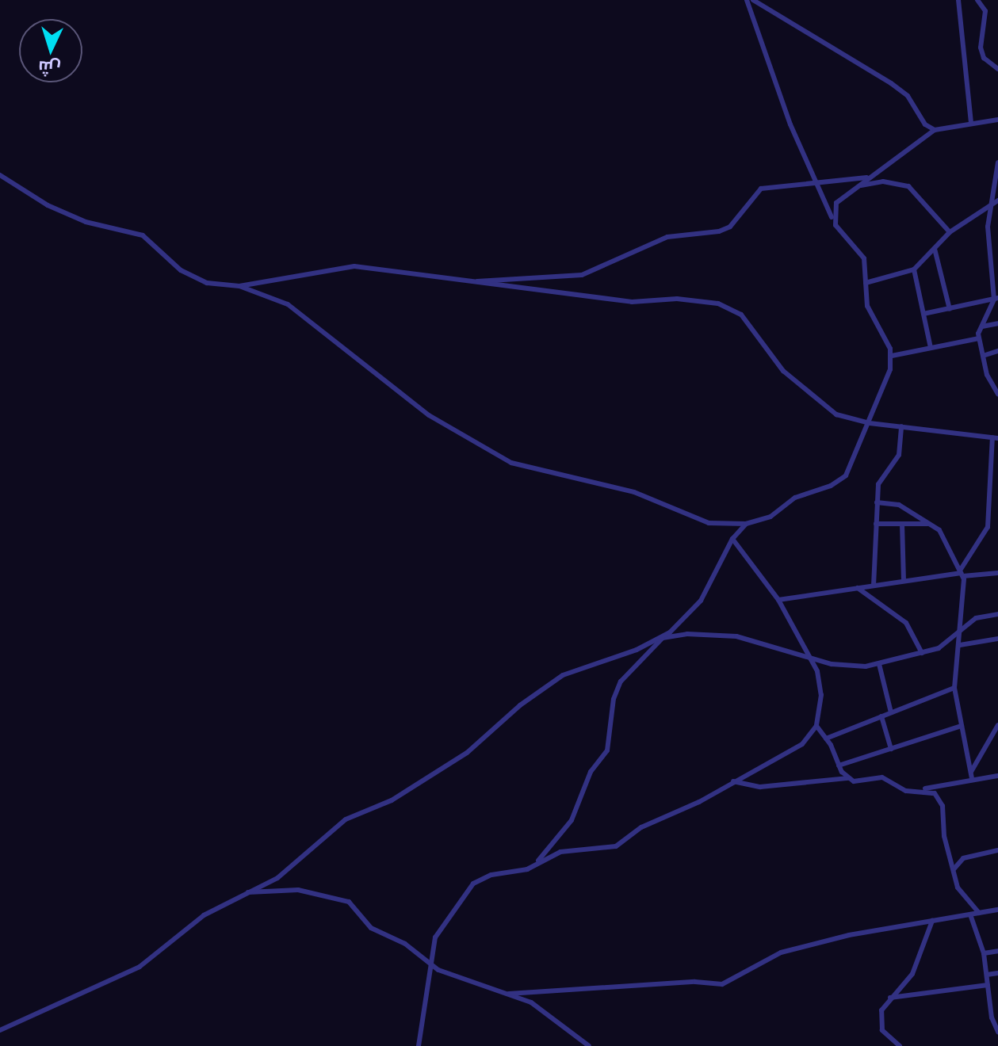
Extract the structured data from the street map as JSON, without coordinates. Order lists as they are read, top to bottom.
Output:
{
  "north": "bottom"
}
